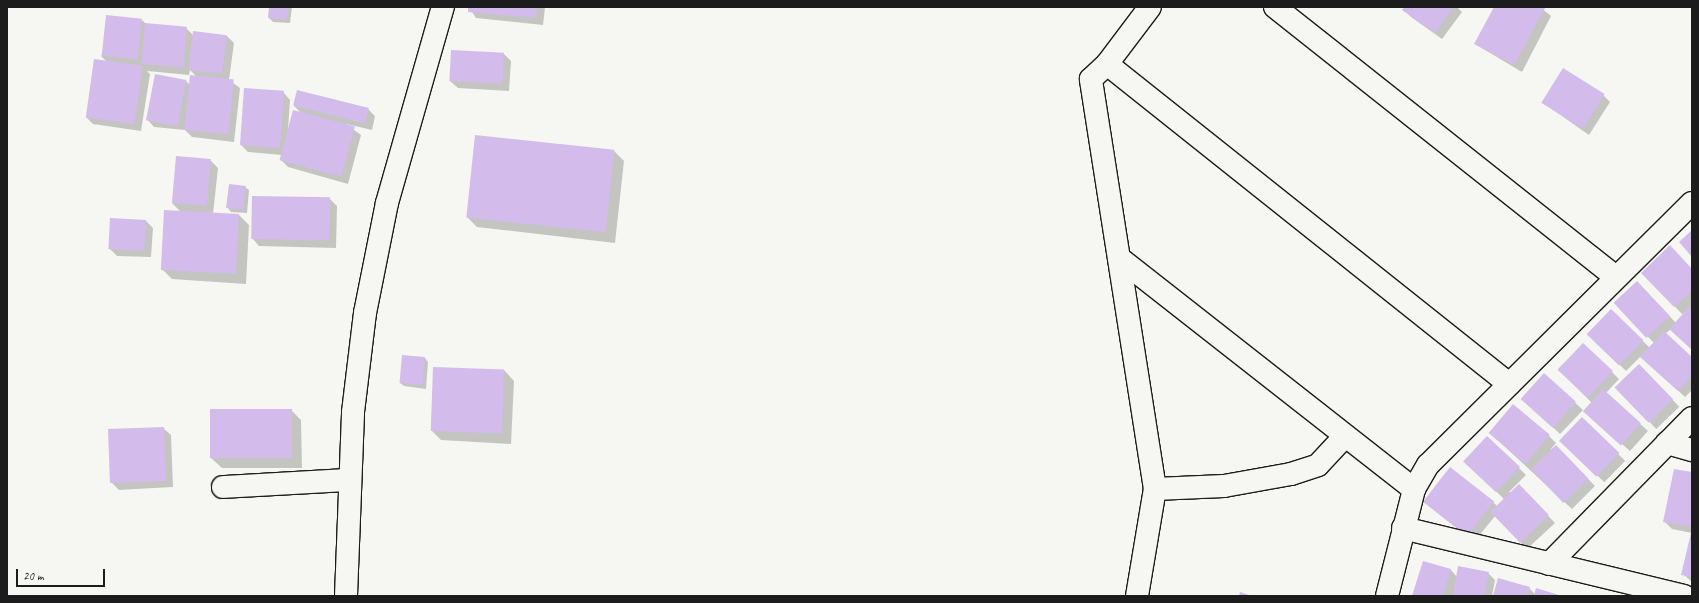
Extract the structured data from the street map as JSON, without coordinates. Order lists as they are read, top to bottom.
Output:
{
  "scale_bar": "20 m"
}
